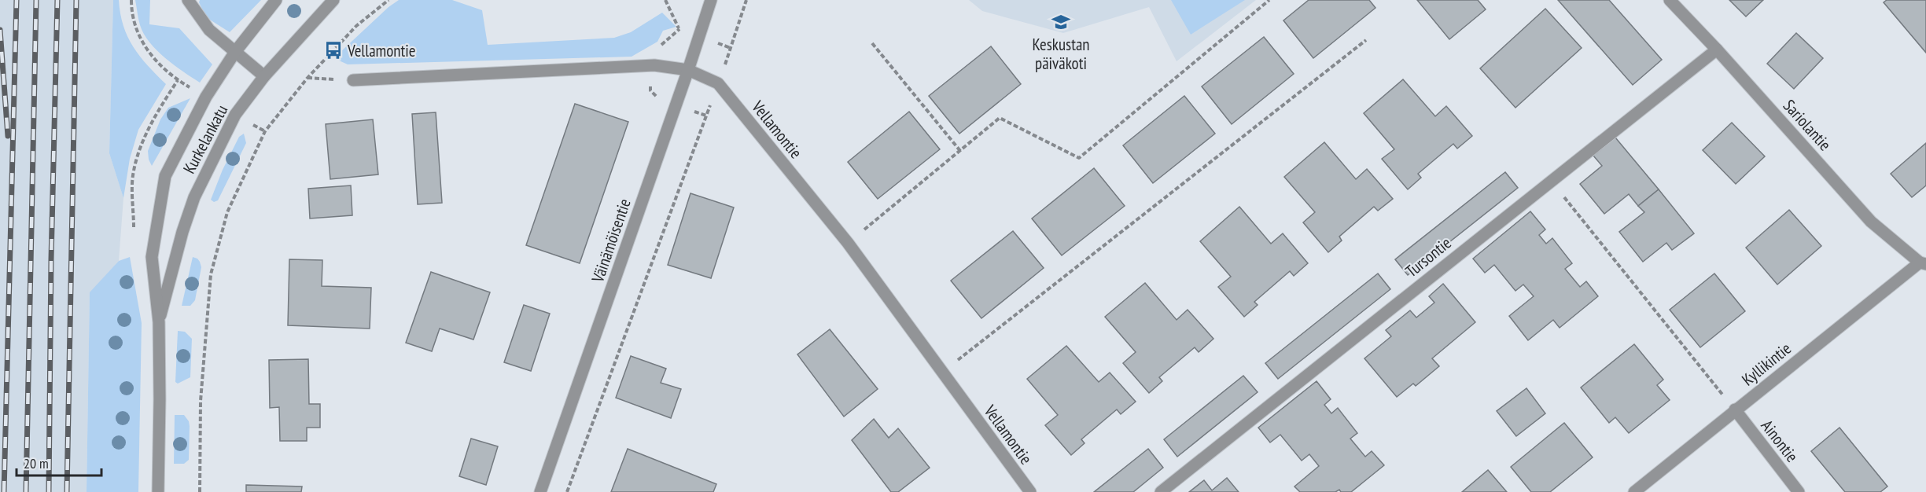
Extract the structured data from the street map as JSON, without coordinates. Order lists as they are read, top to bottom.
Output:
{
  "streets": {
    "street": [
      "Sariolantie",
      "Vellamontie",
      "Kurkelankatu",
      "Väinämöisentie",
      "Tursontie",
      "Kyllikintie",
      "Ainontie"
    ]
  },
  "crossings": [
    ["Sariolantie", "Tursontie"],
    ["Sariolantie", "Kyllikintie"],
    ["Vellamontie", "Väinämöisentie"],
    ["Kyllikintie", "Ainontie"]
  ],
  "places": {
    "school or university": ["Keskustan päiväkoti"],
    "bus stop": ["Vellamontie"]
  },
  "scale_bar": "20 m"
}
